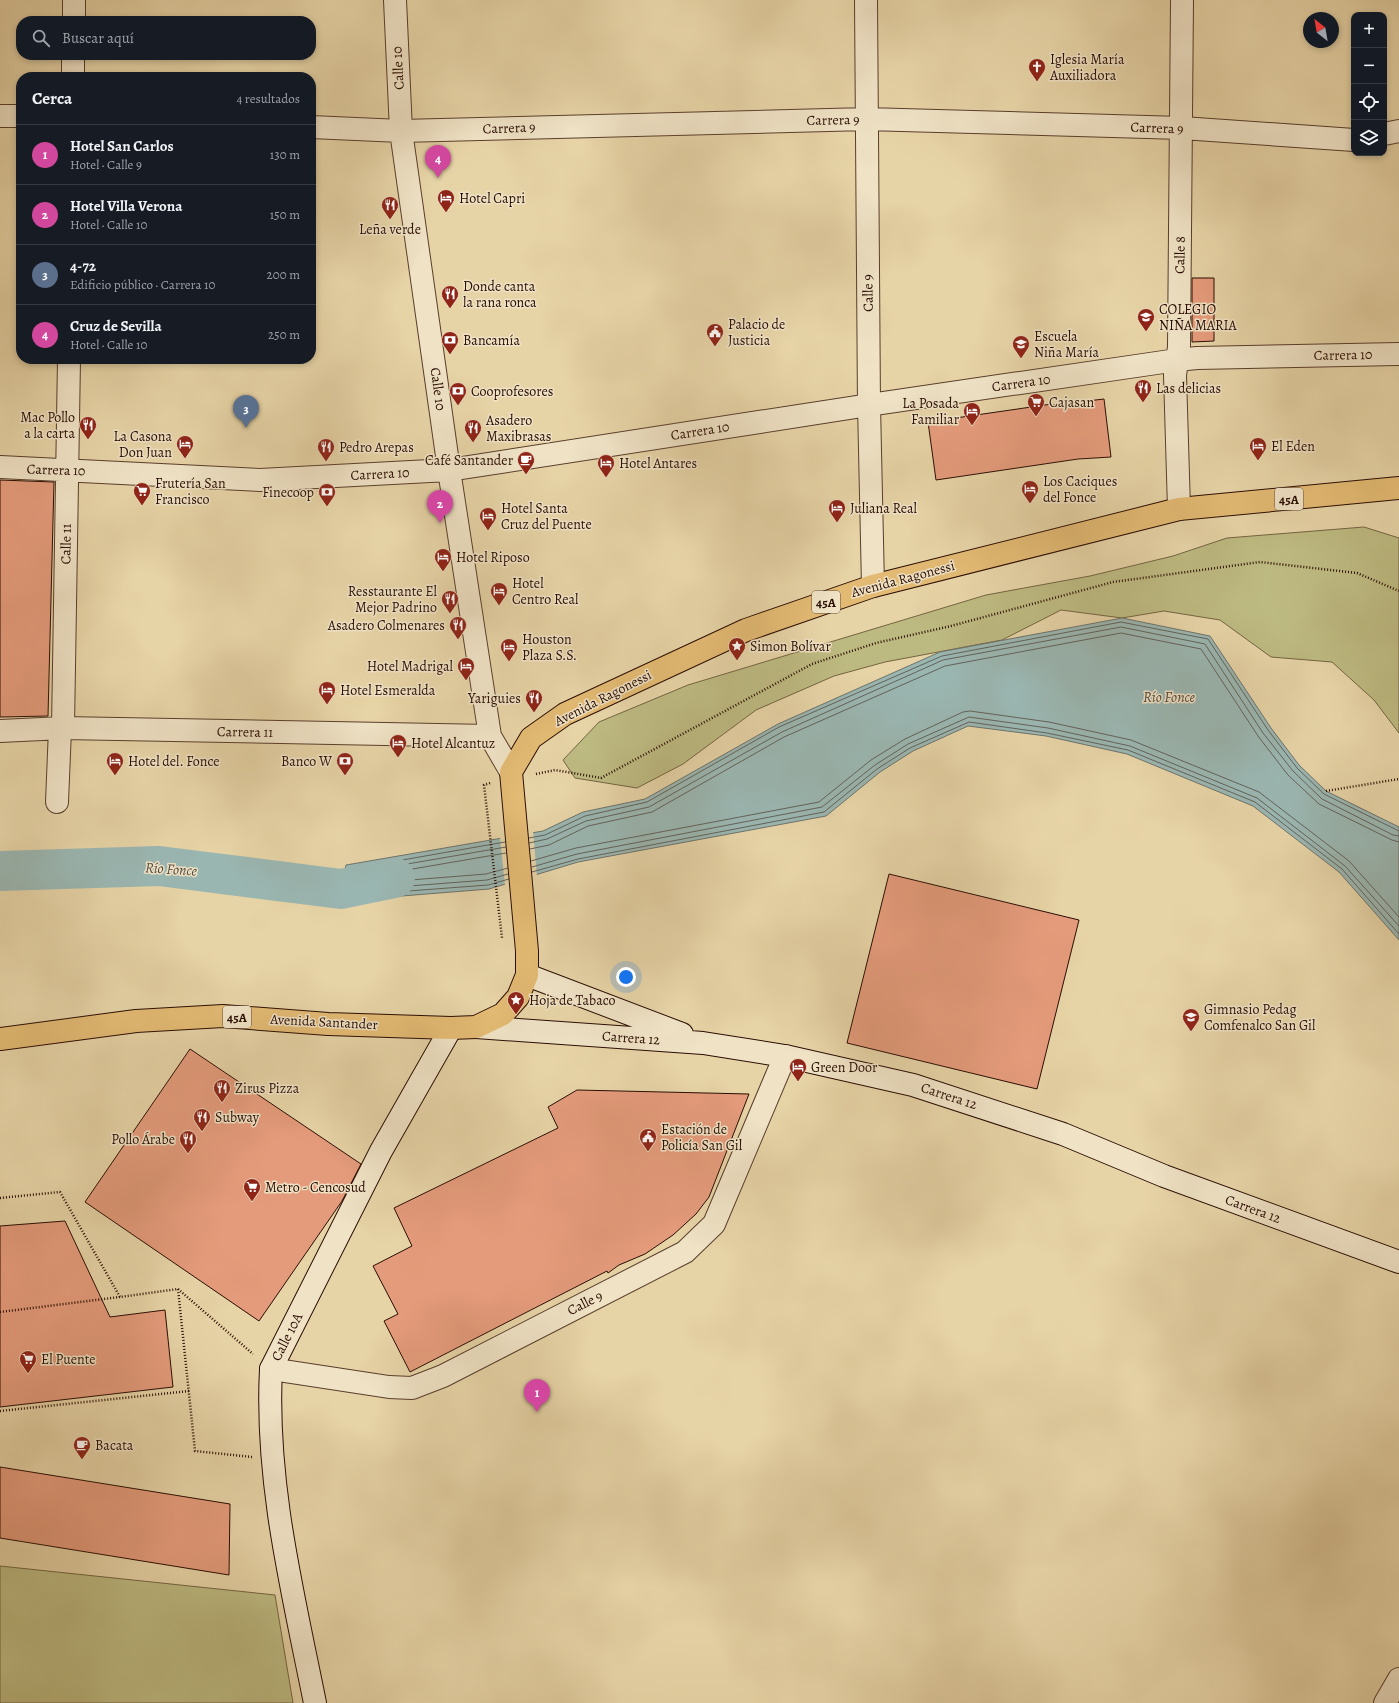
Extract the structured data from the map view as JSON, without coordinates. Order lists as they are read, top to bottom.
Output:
{
  "streets": {
    "highway": ["45A", "Avenida Ragonessi", "Avenida Santander"],
    "street": [
      "Calle 10",
      "Carrera 9",
      "Calle 8",
      "Calle 9",
      "Carrera 10",
      "Calle 11",
      "Carrera 11",
      "Carrera 12",
      "Calle 10A"
    ]
  },
  "crossings": [
    ["Calle 10", "Carrera 9"],
    ["Calle 10", "Carrera 10"],
    ["Calle 10", "Avenida Ragonessi"],
    ["Calle 10", "Carrera 11"],
    ["Calle 10", "Avenida Santander"],
    ["Carrera 9", "Calle 8"],
    ["Carrera 9", "Calle 9"],
    ["Calle 8", "Carrera 10"],
    ["Calle 8", "Avenida Ragonessi"],
    ["Calle 9", "Carrera 10"],
    ["Calle 9", "Avenida Ragonessi"],
    ["Calle 9", "Carrera 12"],
    ["Calle 9", "Calle 10A"],
    ["Carrera 10", "Calle 11"],
    ["Calle 11", "Carrera 11"],
    ["Avenida Ragonessi", "Avenida Santander"],
    ["Avenida Santander", "Carrera 12"],
    ["Avenida Santander", "Calle 10A"]
  ],
  "water": ["Río Fonce"],
  "places": {
    "church": ["Iglesia María Auxiliadora"],
    "hotel": [
      "Hotel Capri",
      "La Posada Familiar",
      "La Casona Don Juan",
      "El Eden",
      "Hotel Antares",
      "Los Caciques del Fonce",
      "Juliana Real",
      "Hotel Santa Cruz del Puente",
      "Hotel Riposo",
      "Hotel Centro Real",
      "Houston Plaza S.S.",
      "Hotel Madrigal",
      "Hotel Esmeralda",
      "Hotel Alcantuz",
      "Hotel del. Fonce",
      "Green Door"
    ],
    "restaurant": [
      "Leña verde",
      "Donde canta la rana ronca",
      "Las delicias",
      "Mac Pollo a la carta",
      "Asadero Maxibrasas",
      "Pedro Arepas",
      "Resstaurante El Mejor Padrino",
      "Asadero Colmenares",
      "Yariguies",
      "Zirus Pizza",
      "Subway",
      "Pollo Árabe"
    ],
    "school or university": ["COLEGIO NIÑA MARIA", "Escuela Niña María", "Gimnasio Pedag Comfenalco San Gil"],
    "public building": ["Palacio de Justicia", "Estación de Policía San Gil"],
    "bank": [
      "Bancamía",
      "Cooprofesores",
      "Finecoop",
      "Banco W"
    ],
    "supermarket": [
      "Cajasan",
      "Frutería San Francisco",
      "Metro - Cencosud",
      "El Puente"
    ],
    "cafe": ["Café Santander", "Bacata"],
    "place": ["Simon Bolívar", "Hoja de Tabaco"]
  },
  "north": "top left",
  "page": {
    "map_buttons": ["+", "−"],
    "search": "Buscar aquí",
    "heading": ["Cerca", "4 resultados"],
    "list": [
      {
        "mark": "1",
        "name": "Hotel San Carlos",
        "note": "Hotel · Calle 9",
        "value": "130 m"
      },
      {
        "mark": "2",
        "name": "Hotel Villa Verona",
        "note": "Hotel · Calle 10",
        "value": "150 m"
      },
      {
        "mark": "3",
        "name": "4-72",
        "note": "Edificio público · Carrera 10",
        "value": "200 m"
      },
      {
        "mark": "4",
        "name": "Cruz de Sevilla",
        "note": "Hotel · Calle 10",
        "value": "250 m"
      }
    ],
    "pins": [
      "4",
      "3",
      "2",
      "1"
    ]
  }
}
